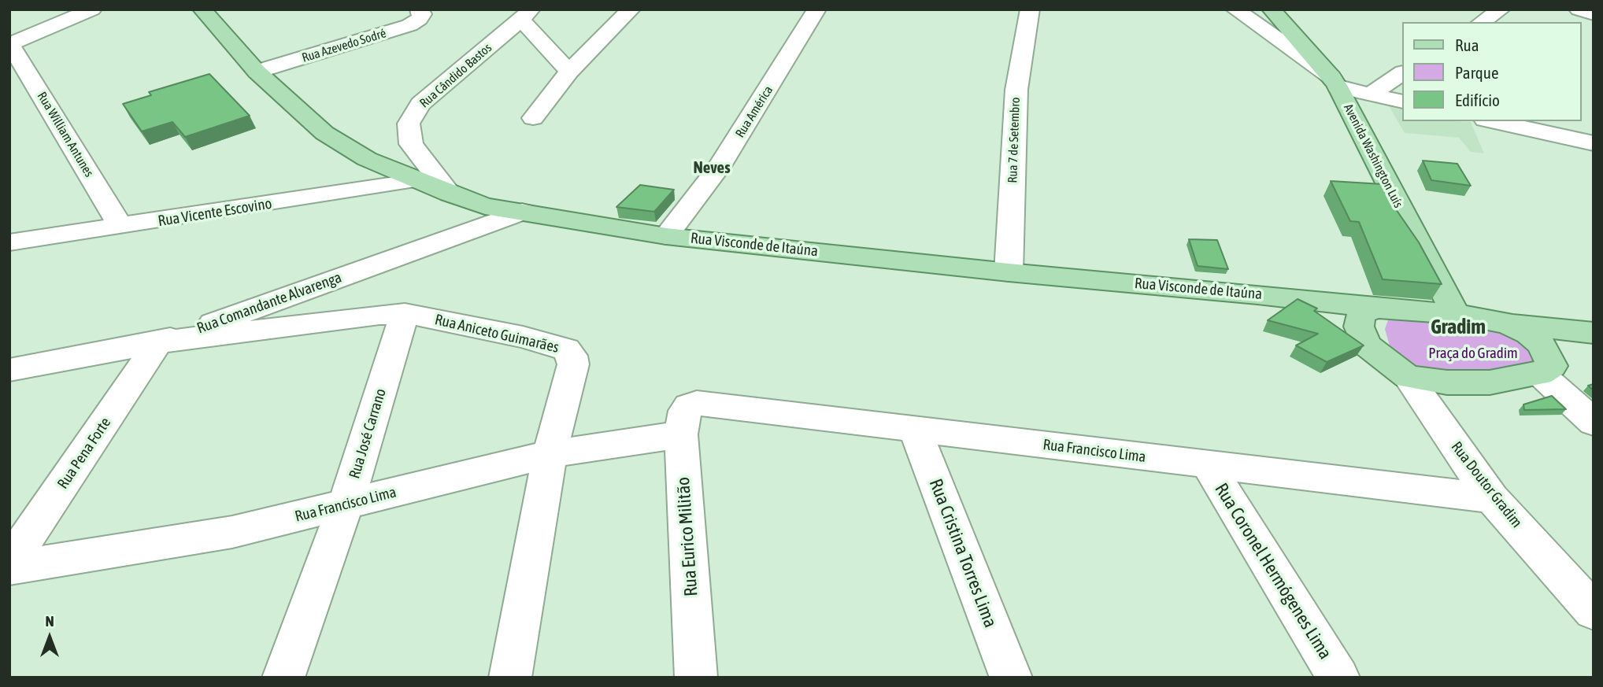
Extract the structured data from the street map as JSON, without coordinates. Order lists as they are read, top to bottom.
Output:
{
  "streets": {
    "main road": ["Avenida Washington Luís", "Rua Visconde de Itaúna"],
    "street": [
      "Rua Azevedo Sodré",
      "Rua Cândido Bastos",
      "Rua América",
      "Rua William Antunes",
      "Rua 7 de Setembro",
      "Rua Vicente Escovino",
      "Rua Comandante Alvarenga",
      "Rua Aniceto Guimarães",
      "Rua José Carrano",
      "Rua Francisco Lima",
      "Rua Pena Forte",
      "Rua Doutor Gradim",
      "Rua Eurico Militão",
      "Rua Cristina Torres Lima",
      "Rua Coronel Hermógenes Lima"
    ]
  },
  "crossings": [
    ["Rua Azevedo Sodré", "Rua Visconde de Itaúna"],
    ["Rua Cândido Bastos", "Rua Visconde de Itaúna"],
    ["Rua América", "Rua Visconde de Itaúna"],
    ["Rua William Antunes", "Rua Vicente Escovino"],
    ["Rua 7 de Setembro", "Rua Visconde de Itaúna"],
    ["Avenida Washington Luís", "Rua Visconde de Itaúna"],
    ["Rua Vicente Escovino", "Rua Visconde de Itaúna"],
    ["Rua Visconde de Itaúna", "Rua Comandante Alvarenga"],
    ["Rua Comandante Alvarenga", "Rua Aniceto Guimarães"],
    ["Rua Comandante Alvarenga", "Rua Pena Forte"],
    ["Rua Aniceto Guimarães", "Rua José Carrano"],
    ["Rua Aniceto Guimarães", "Rua Francisco Lima"],
    ["Rua Aniceto Guimarães", "Rua Pena Forte"],
    ["Rua José Carrano", "Rua Francisco Lima"],
    ["Rua Francisco Lima", "Rua Pena Forte"],
    ["Rua Francisco Lima", "Rua Doutor Gradim"],
    ["Rua Francisco Lima", "Rua Eurico Militão"],
    ["Rua Francisco Lima", "Rua Cristina Torres Lima"],
    ["Rua Francisco Lima", "Rua Coronel Hermógenes Lima"]
  ],
  "districts": ["Neves", "Gradim"],
  "parks": ["Praça do Gradim"],
  "legend": ["Rua", "Parque", "Edifício"],
  "north": "top"
}
